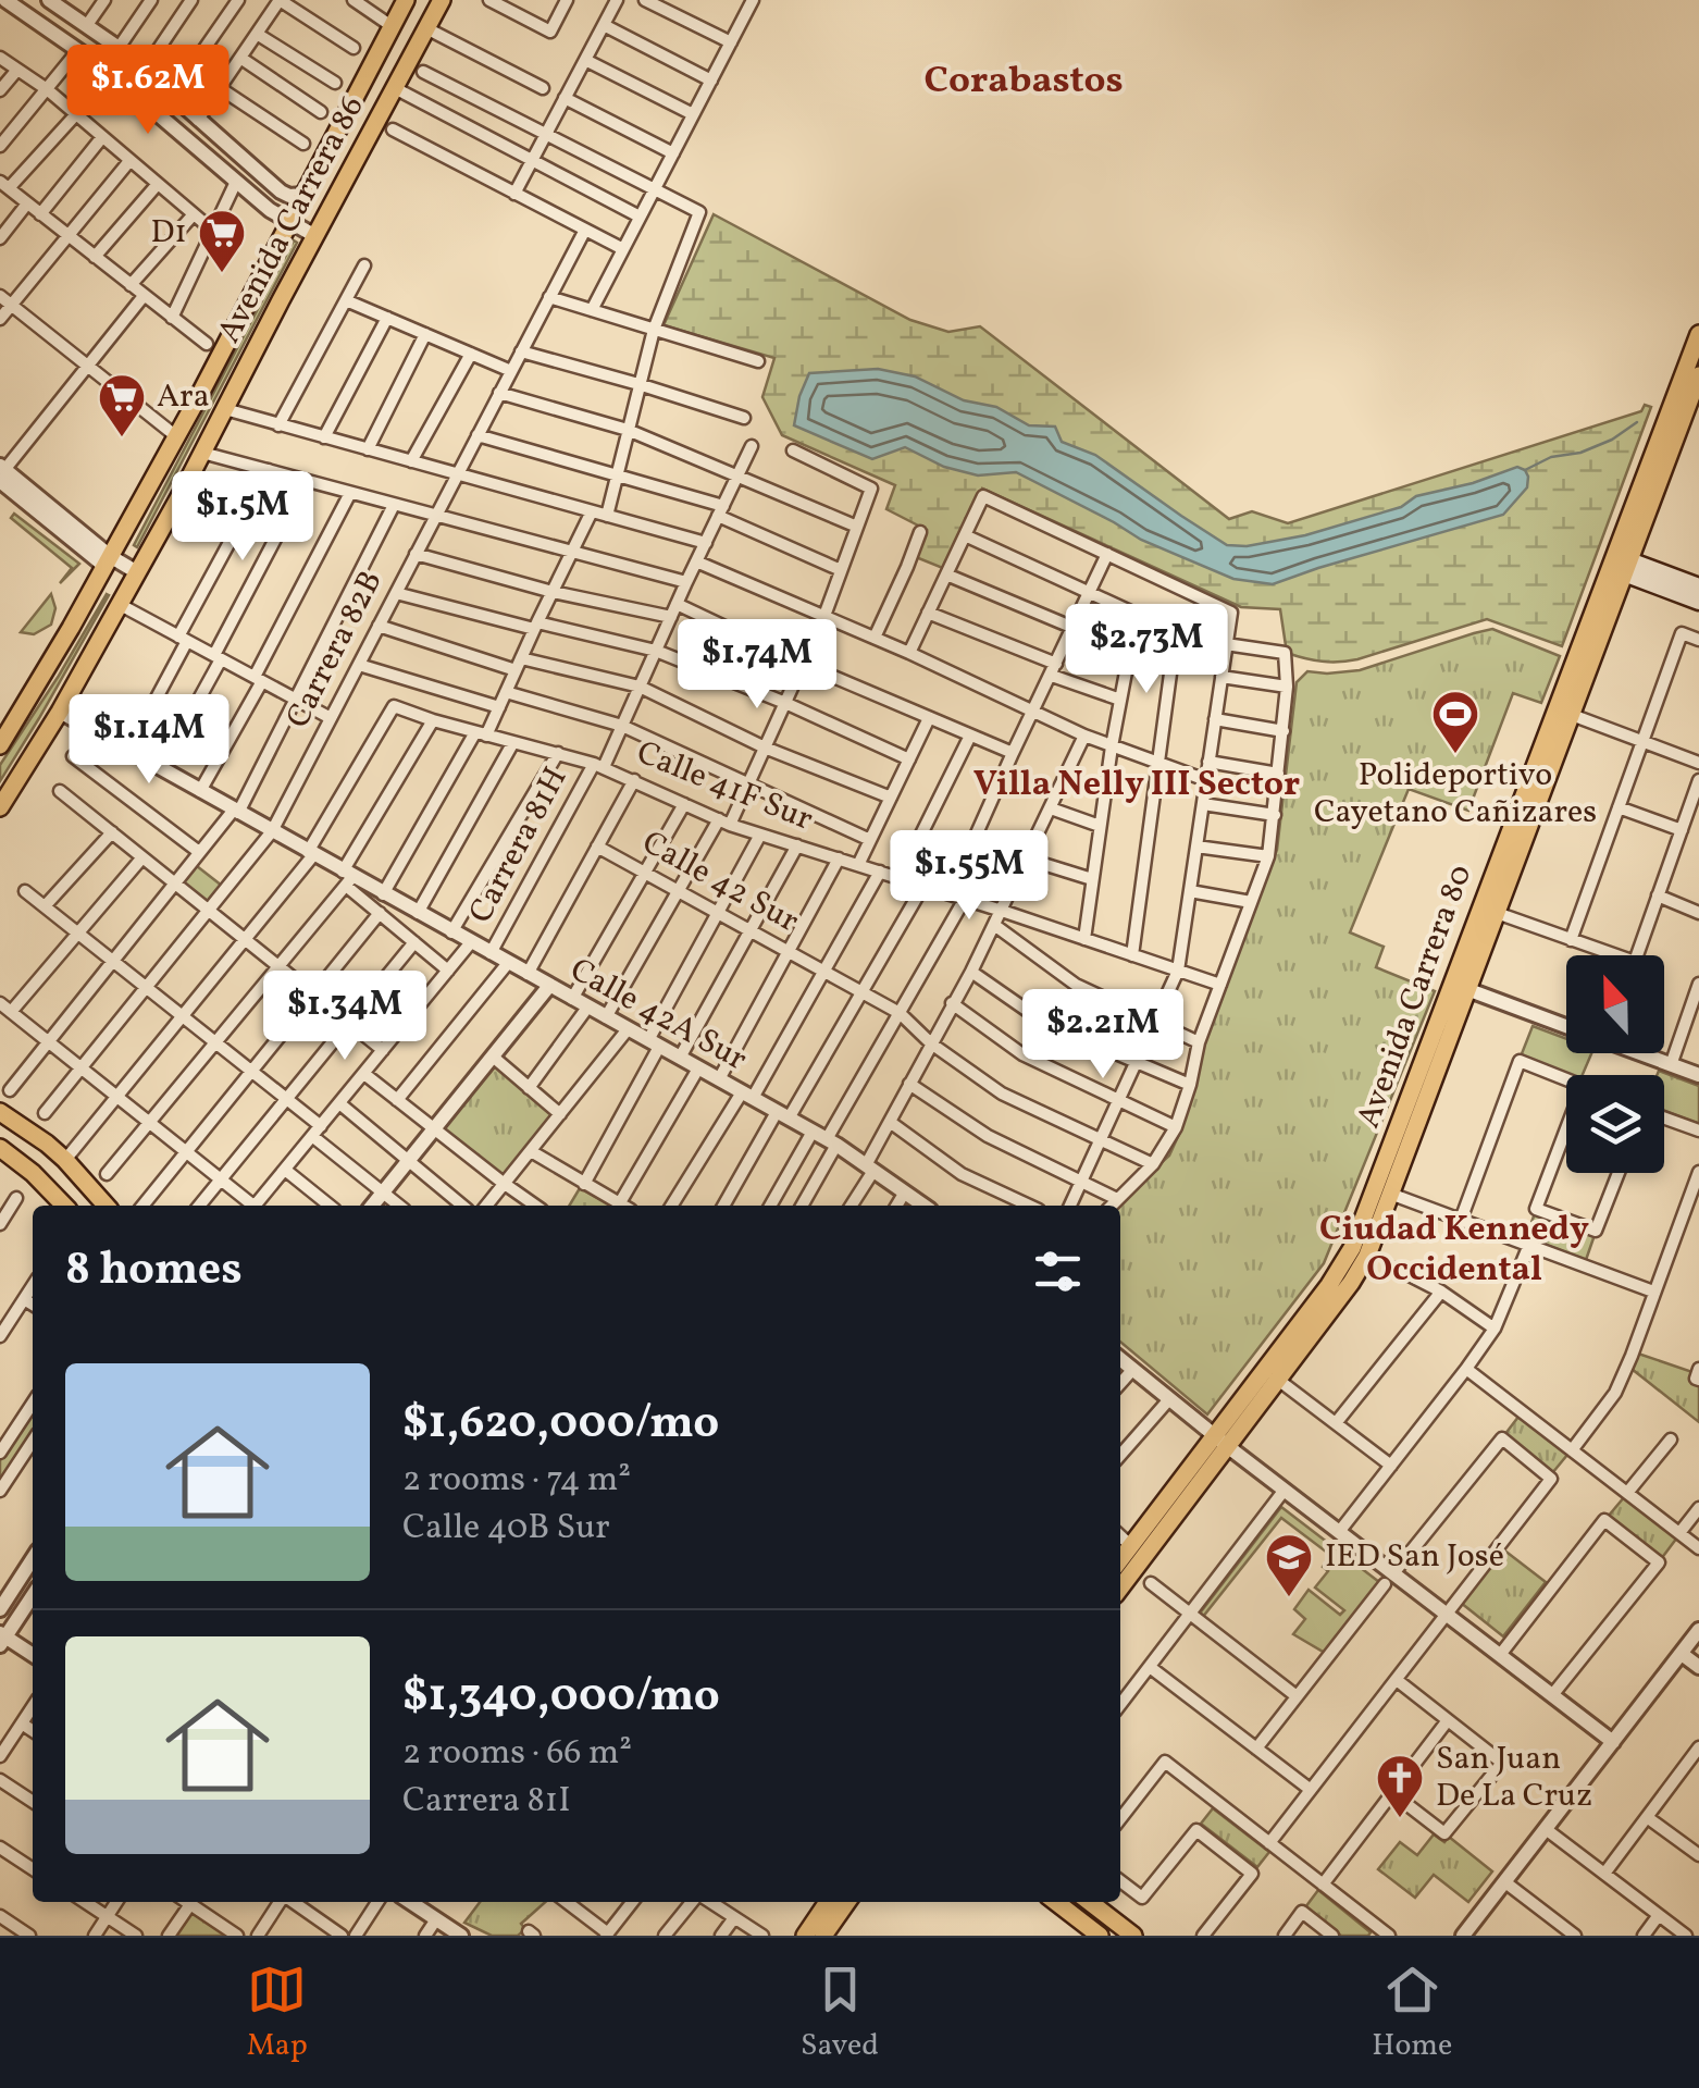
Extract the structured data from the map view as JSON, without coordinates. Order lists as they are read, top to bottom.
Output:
{
  "streets": {
    "main road": ["Avenida Carrera 86", "Avenida Carrera 80"],
    "street": [
      "Carrera 82B",
      "Calle 41F Sur",
      "Carrera 81H",
      "Calle 42 Sur",
      "Calle 42A Sur"
    ]
  },
  "crossings": [
    ["Avenida Carrera 86", "Calle 42A Sur"],
    ["Carrera 82B", "Calle 42A Sur"],
    ["Calle 41F Sur", "Carrera 81H"],
    ["Calle 41F Sur", "Calle 42A Sur"],
    ["Carrera 81H", "Calle 42A Sur"]
  ],
  "districts": ["Corabastos", "Villa Nelly III Sector", "Ciudad Kennedy Occidental"],
  "places": {
    "supermarket": ["D1", "Ara"],
    "sports": ["Polideportivo Cayetano Cañizares"],
    "school or university": ["IED San José"],
    "church": ["San Juan De La Cruz"]
  },
  "north": "top",
  "page": {
    "price": [
      "$1.62M",
      "$1.5M",
      "$2.73M",
      "$1.74M",
      "$1.14M",
      "$1.55M",
      "$1.34M",
      "$2.21M"
    ],
    "heading": "8 homes",
    "list": [
      {
        "name": "$1,620,000/mo",
        "note": "2 rooms · 74 m² · Calle 40B Sur"
      },
      {
        "name": "$1,340,000/mo",
        "note": "2 rooms · 66 m² · Carrera 81I"
      }
    ],
    "tabs": ["Map", "Saved", "Home"]
  }
}
